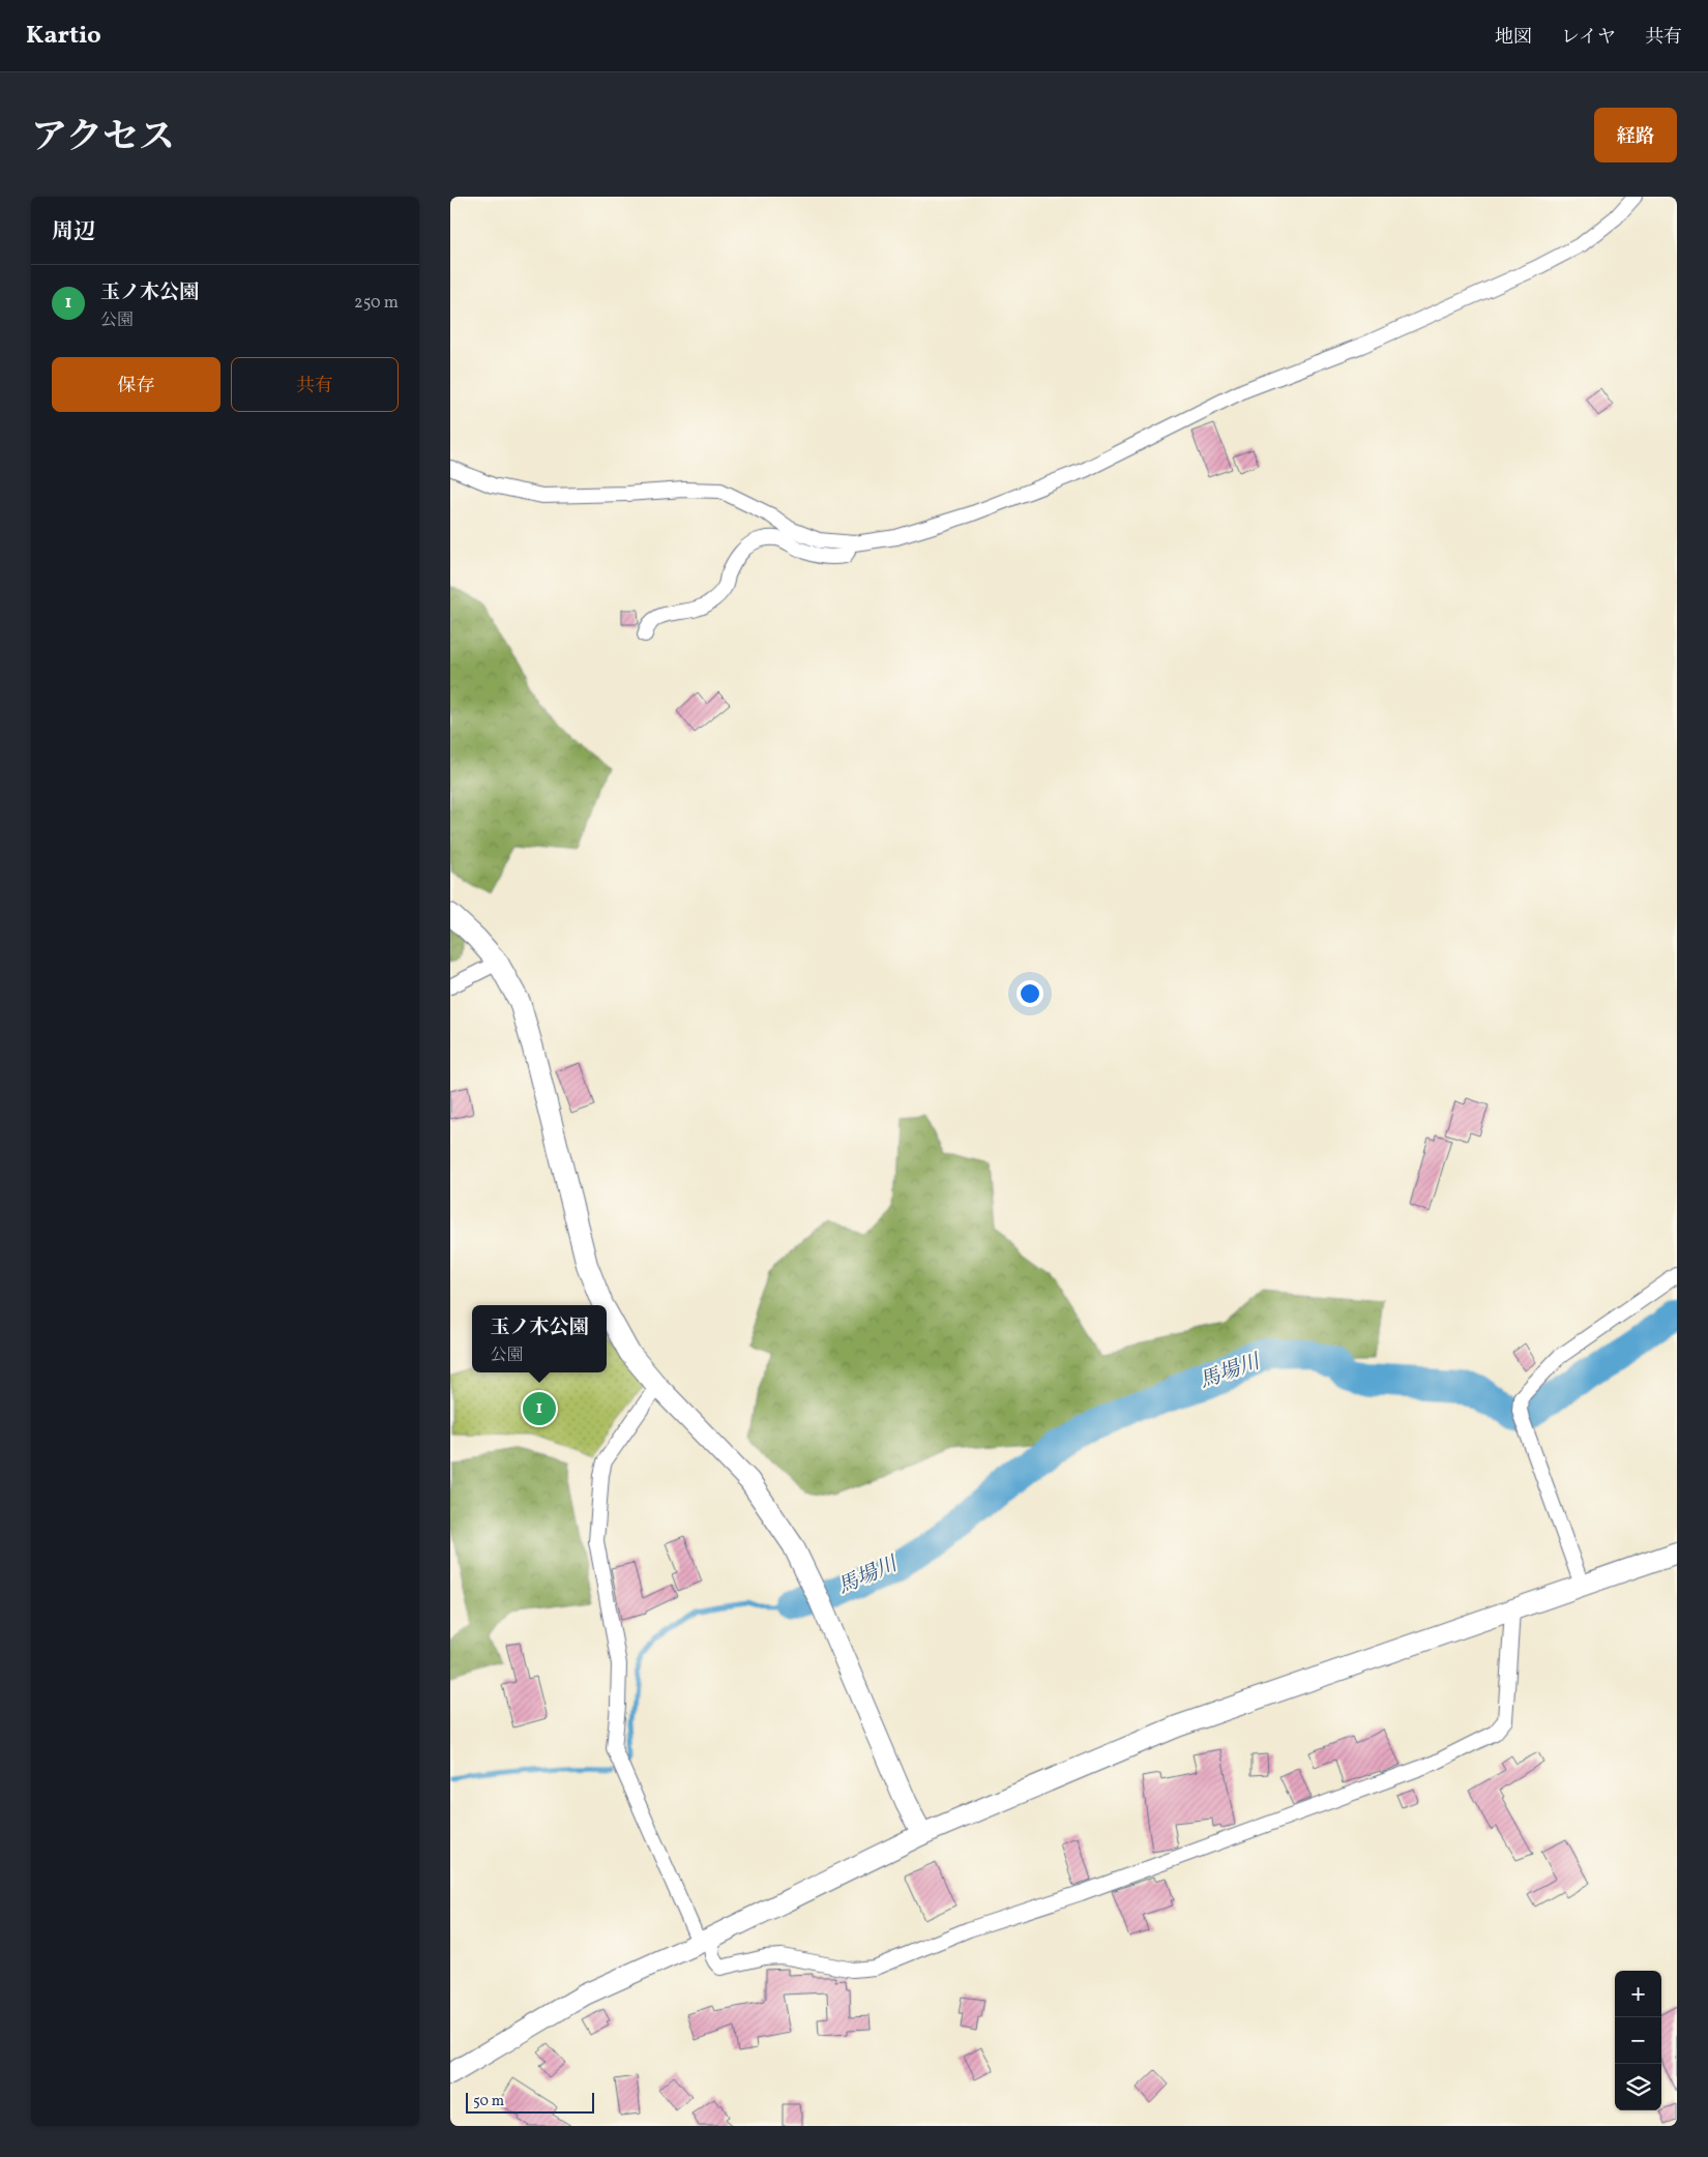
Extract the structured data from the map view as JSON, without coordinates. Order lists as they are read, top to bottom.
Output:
{
  "water": ["馬場川"],
  "scale_bar": "50 m",
  "page": {
    "header": "Kartio",
    "nav": ["地図", "レイヤ", "共有"],
    "title": "アクセス",
    "buttons": [
      "経路",
      ["保存", "共有"]
    ],
    "heading": "周辺",
    "list": [
      {
        "mark": "1",
        "name": "玉ノ木公園",
        "note": "公園",
        "value": "250 m"
      }
    ],
    "popup": ["玉ノ木公園", "公園"],
    "pins": "1",
    "map_buttons": ["+", "−"],
    "scale": "50 m"
  }
}
